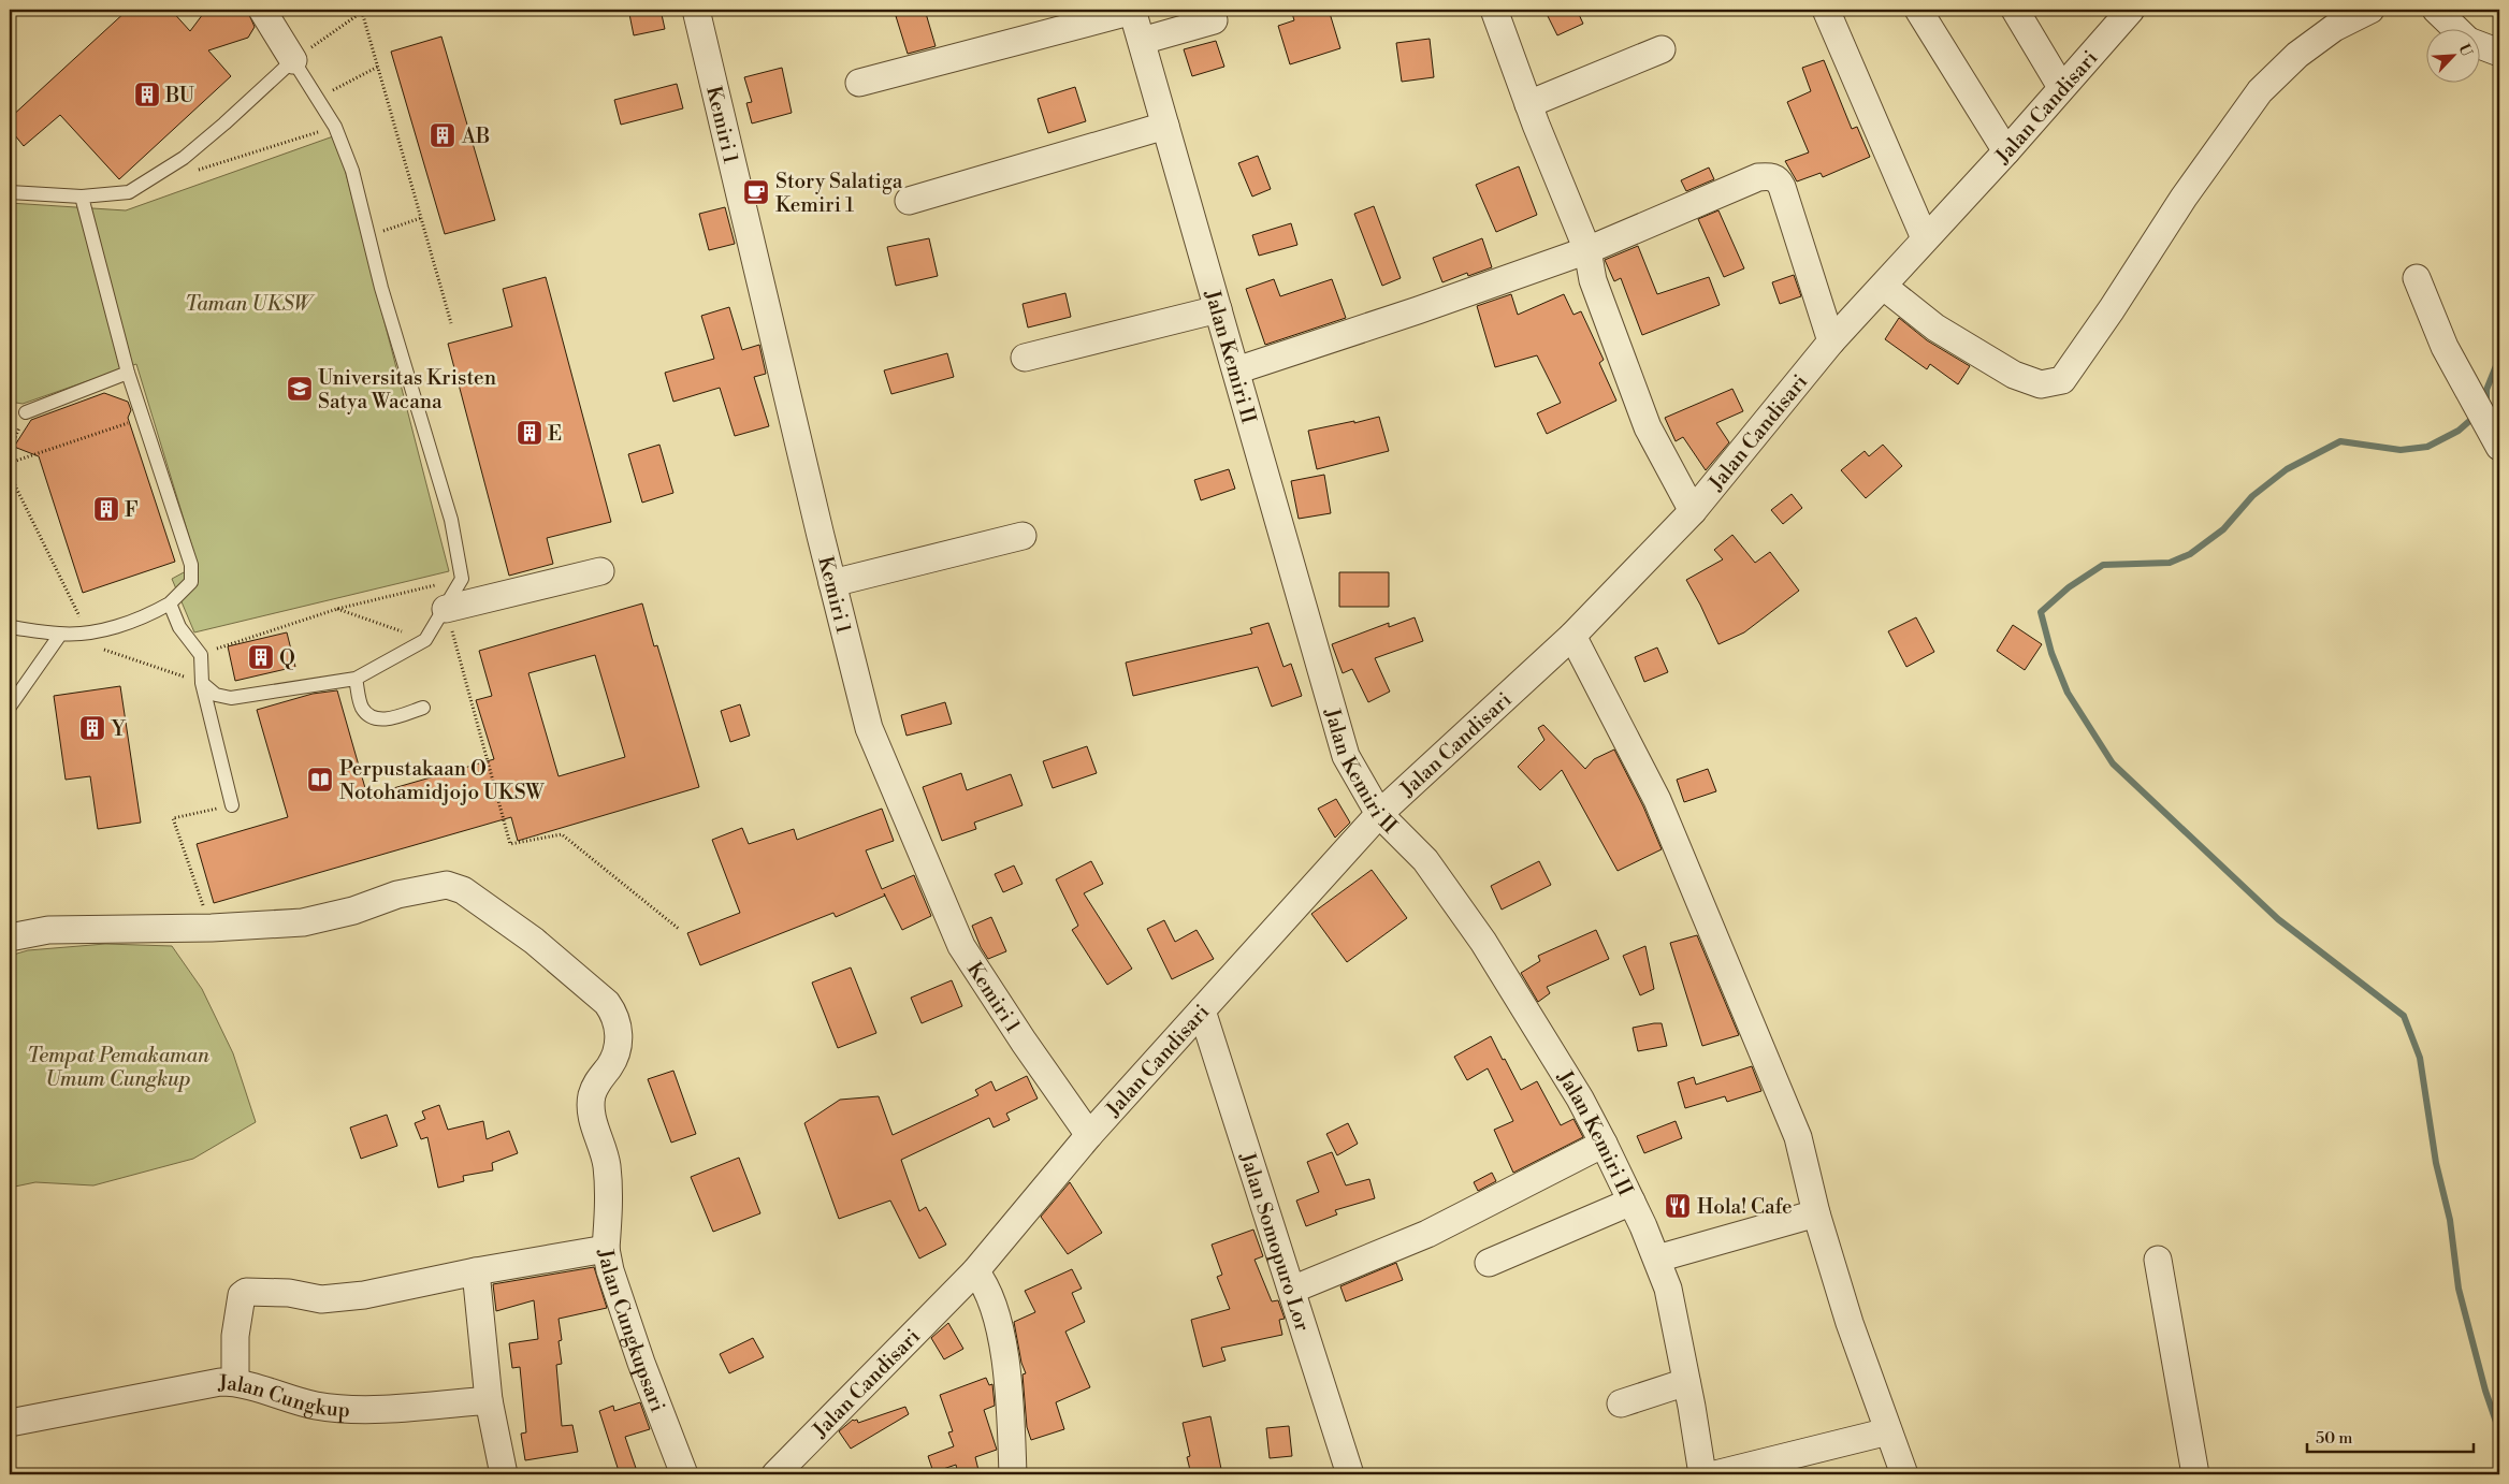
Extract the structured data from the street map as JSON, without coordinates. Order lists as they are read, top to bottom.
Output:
{
  "streets": {
    "street": [
      "Jalan Candisari",
      "Kemiri 1",
      "Jalan Kemiri II",
      "Jalan Somopuro Lor",
      "Jalan Cungkupsari",
      "Jalan Cungkup"
    ]
  },
  "crossings": [
    ["Jalan Candisari", "Kemiri 1"],
    ["Jalan Candisari", "Jalan Kemiri II"],
    ["Jalan Candisari", "Jalan Somopuro Lor"],
    ["Jalan Cungkupsari", "Jalan Cungkup"]
  ],
  "parks": ["Taman UKSW", "Tempat Pemakaman Umum Cungkup"],
  "places": {
    "building": [
      "BU",
      "AB",
      "E",
      "F",
      "Q",
      "Y"
    ],
    "cafe": ["Story Salatiga Kemiri 1"],
    "school or university": ["Universitas Kristen Satya Wacana"],
    "library": ["Perpustakaan O Notohamidjojo UKSW"],
    "restaurant": ["Hola! Cafe"]
  },
  "scale_bar": "50 m",
  "north": "top right"
}
